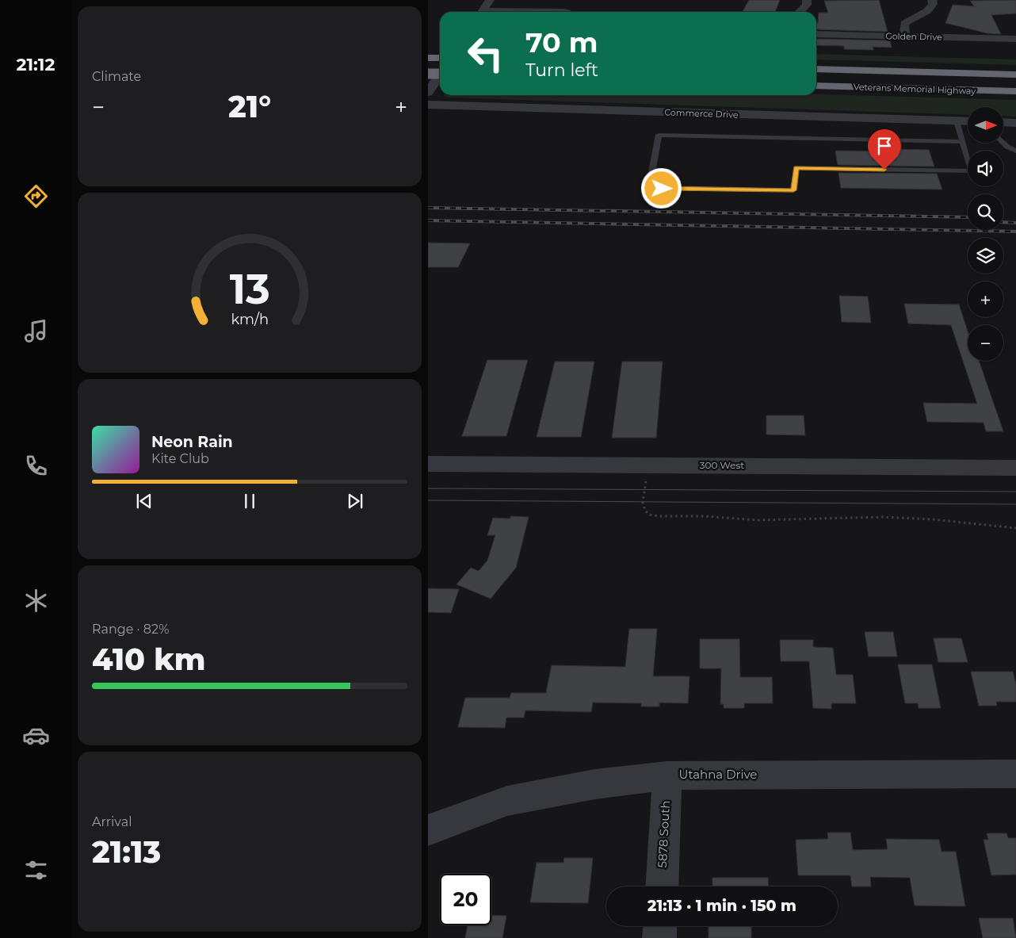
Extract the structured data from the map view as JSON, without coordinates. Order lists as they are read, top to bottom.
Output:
{
  "streets": {
    "highway": ["Veterans Memorial Highway"],
    "street": [
      "Golden Drive",
      "Commerce Drive",
      "300 West",
      "Utahna Drive",
      "5878 South"
    ]
  },
  "crossings": [
    ["Utahna Drive", "5878 South"]
  ],
  "north": "right",
  "page": {
    "tabs": "21:12",
    "tile": [
      "Climate",
      ["Range · 82%", "410 km"],
      ["Arrival", "21:13"]
    ],
    "turn": ["70 m", "Turn left"],
    "heat": ["−", "21°", "+"],
    "map_buttons": ["+", "−"],
    "song": ["Neon Rain", "Kite Club"],
    "limit": "20",
    "trip": "21:13 · 1 min · 150 m",
    "gauge": ["13", "km/h"]
  }
}
